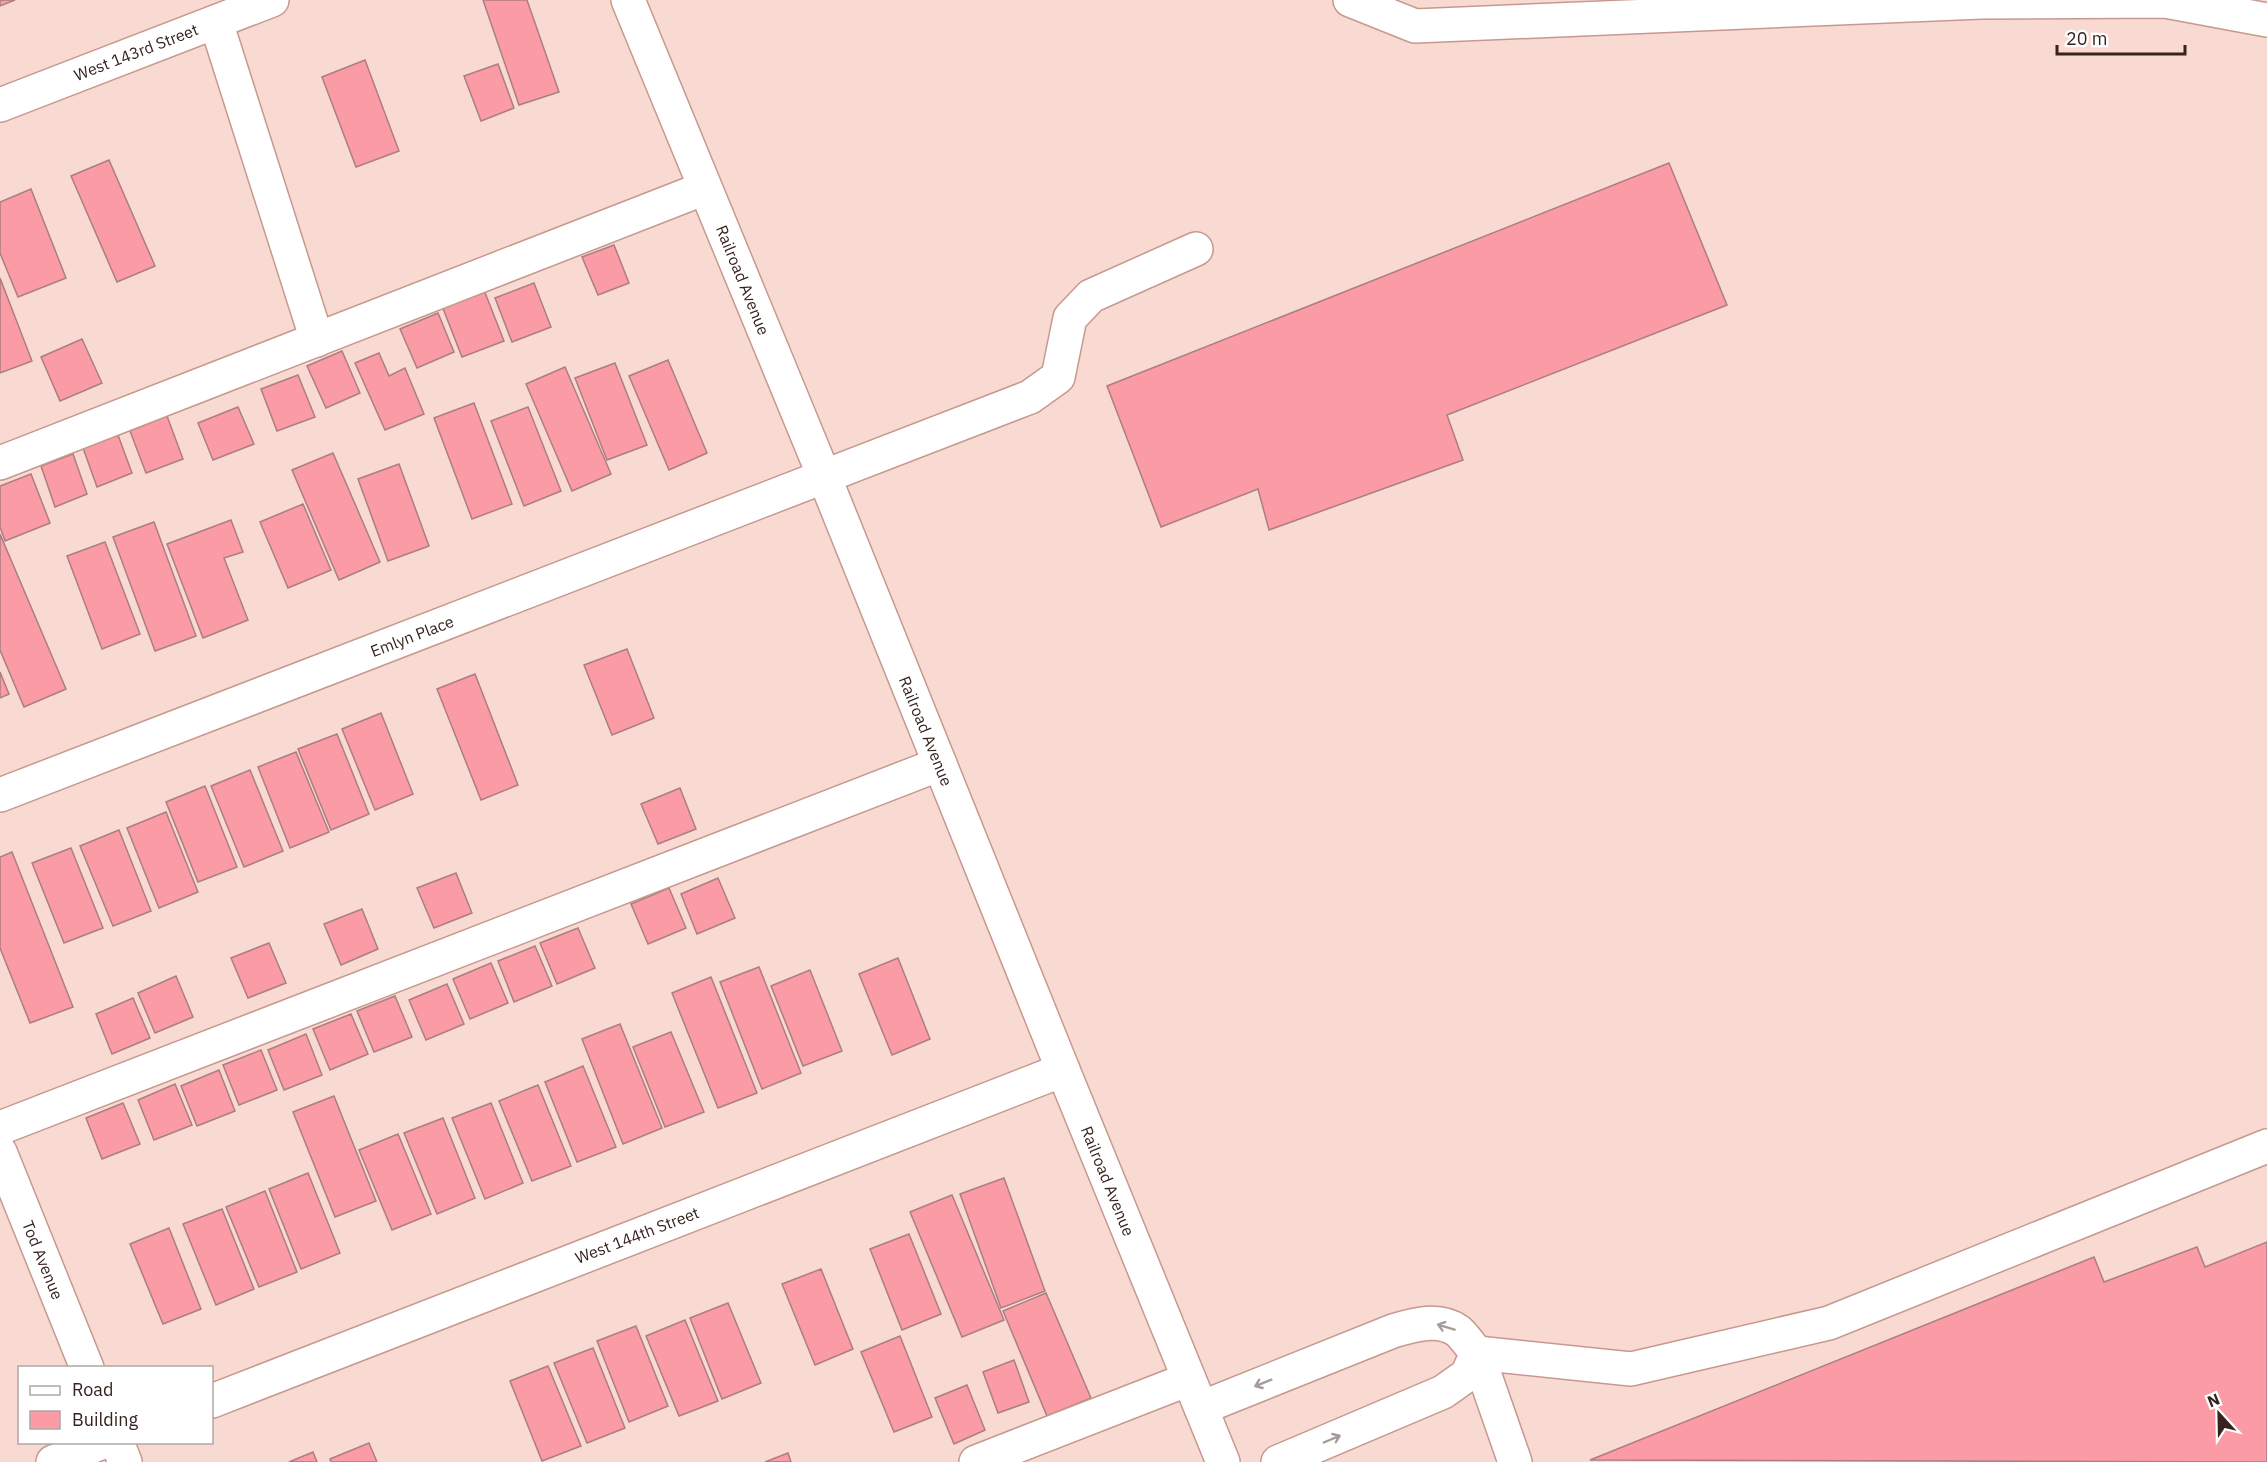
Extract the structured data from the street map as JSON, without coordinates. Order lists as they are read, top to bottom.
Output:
{
  "streets": {
    "street": [
      "West 143rd Street",
      "Railroad Avenue",
      "Emlyn Place",
      "West 144th Street",
      "Tod Avenue"
    ]
  },
  "crossings": [
    ["Railroad Avenue", "Emlyn Place"],
    ["Railroad Avenue", "West 144th Street"]
  ],
  "legend": ["Road", "Building"],
  "scale_bar": "20 m",
  "north": "top"
}
